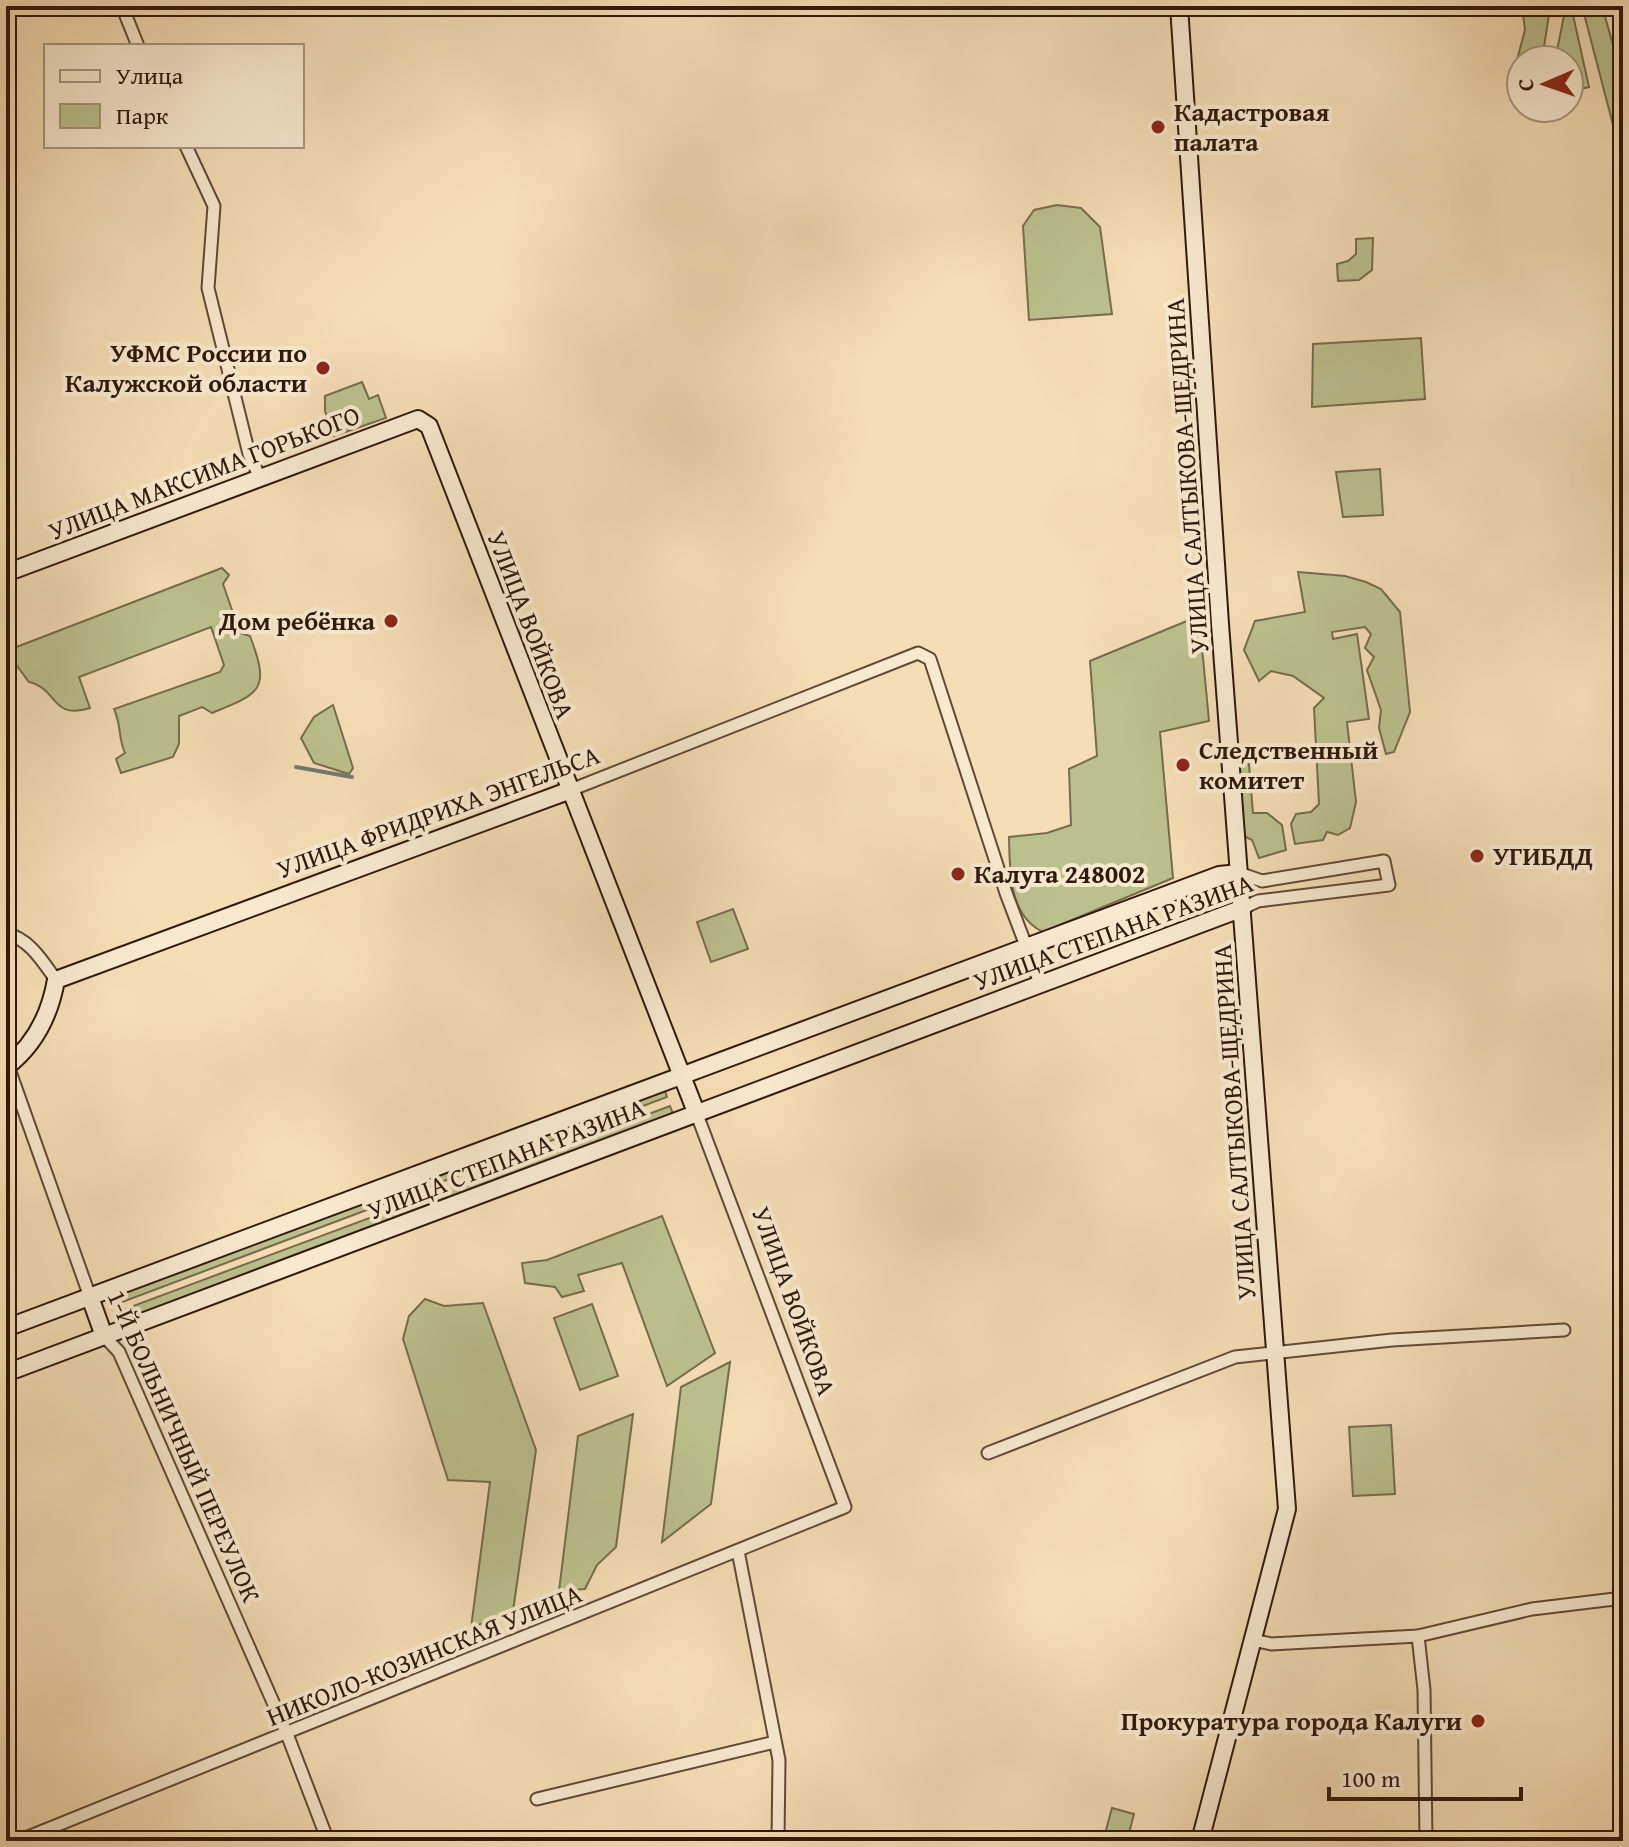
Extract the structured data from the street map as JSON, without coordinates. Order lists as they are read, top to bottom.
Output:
{
  "streets": {
    "main road": [
      "УЛИЦА МАКСИМА ГОРЬКОГО",
      "УЛИЦА САЛТЫКОВА-ЩЕДРИНА",
      "УЛИЦА ВОЙКОВА",
      "УЛИЦА ФРИДРИХА ЭНГЕЛЬСА",
      "УЛИЦА СТЕПАНА РАЗИНА",
      "1-Й БОЛЬНИЧНЫЙ ПЕРЕУЛОК"
    ],
    "street": ["НИКОЛО-КОЗИНСКАЯ УЛИЦА"]
  },
  "crossings": [
    ["УЛИЦА МАКСИМА ГОРЬКОГО", "УЛИЦА ВОЙКОВА"],
    ["УЛИЦА САЛТЫКОВА-ЩЕДРИНА", "УЛИЦА СТЕПАНА РАЗИНА"],
    ["УЛИЦА ВОЙКОВА", "УЛИЦА ФРИДРИХА ЭНГЕЛЬСА"],
    ["УЛИЦА ВОЙКОВА", "УЛИЦА СТЕПАНА РАЗИНА"],
    ["УЛИЦА ВОЙКОВА", "НИКОЛО-КОЗИНСКАЯ УЛИЦА"],
    ["УЛИЦА ФРИДРИХА ЭНГЕЛЬСА", "УЛИЦА СТЕПАНА РАЗИНА"],
    ["УЛИЦА СТЕПАНА РАЗИНА", "1-Й БОЛЬНИЧНЫЙ ПЕРЕУЛОК"],
    ["1-Й БОЛЬНИЧНЫЙ ПЕРЕУЛОК", "НИКОЛО-КОЗИНСКАЯ УЛИЦА"]
  ],
  "places": [
    "Кадастровая палата",
    "УФМС России по Калужской области",
    "Дом ребёнка",
    "Следственный комитет",
    "УГИБДД",
    "Калуга 248002",
    "Прокуратура города Калуги"
  ],
  "legend": ["Улица", "Парк"],
  "scale_bar": "100 m",
  "north": "left"
}
